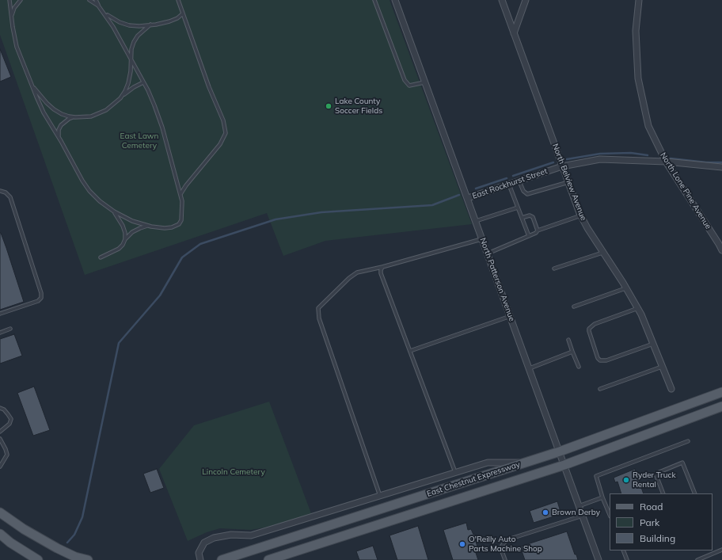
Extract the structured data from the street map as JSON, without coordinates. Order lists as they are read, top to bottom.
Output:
{
  "streets": {
    "main road": ["East Chestnut Expressway"],
    "street": [
      "North Belview Avenue",
      "East Rockhurst Street",
      "North Lone Pine Avenue",
      "North Patterson Avenue"
    ]
  },
  "crossings": [
    ["North Belview Avenue", "East Rockhurst Street"],
    ["East Rockhurst Street", "North Lone Pine Avenue"],
    ["East Rockhurst Street", "North Patterson Avenue"],
    ["North Patterson Avenue", "East Chestnut Expressway"]
  ],
  "parks": ["East Lawn Cemetery", "Lincoln Cemetery"],
  "places": [
    "Lake County Soccer Fields",
    "Ryder Truck Rental",
    "Brown Derby",
    "O'Reilly Auto Parts Machine Shop"
  ],
  "legend": ["Road", "Park", "Building"]
}
